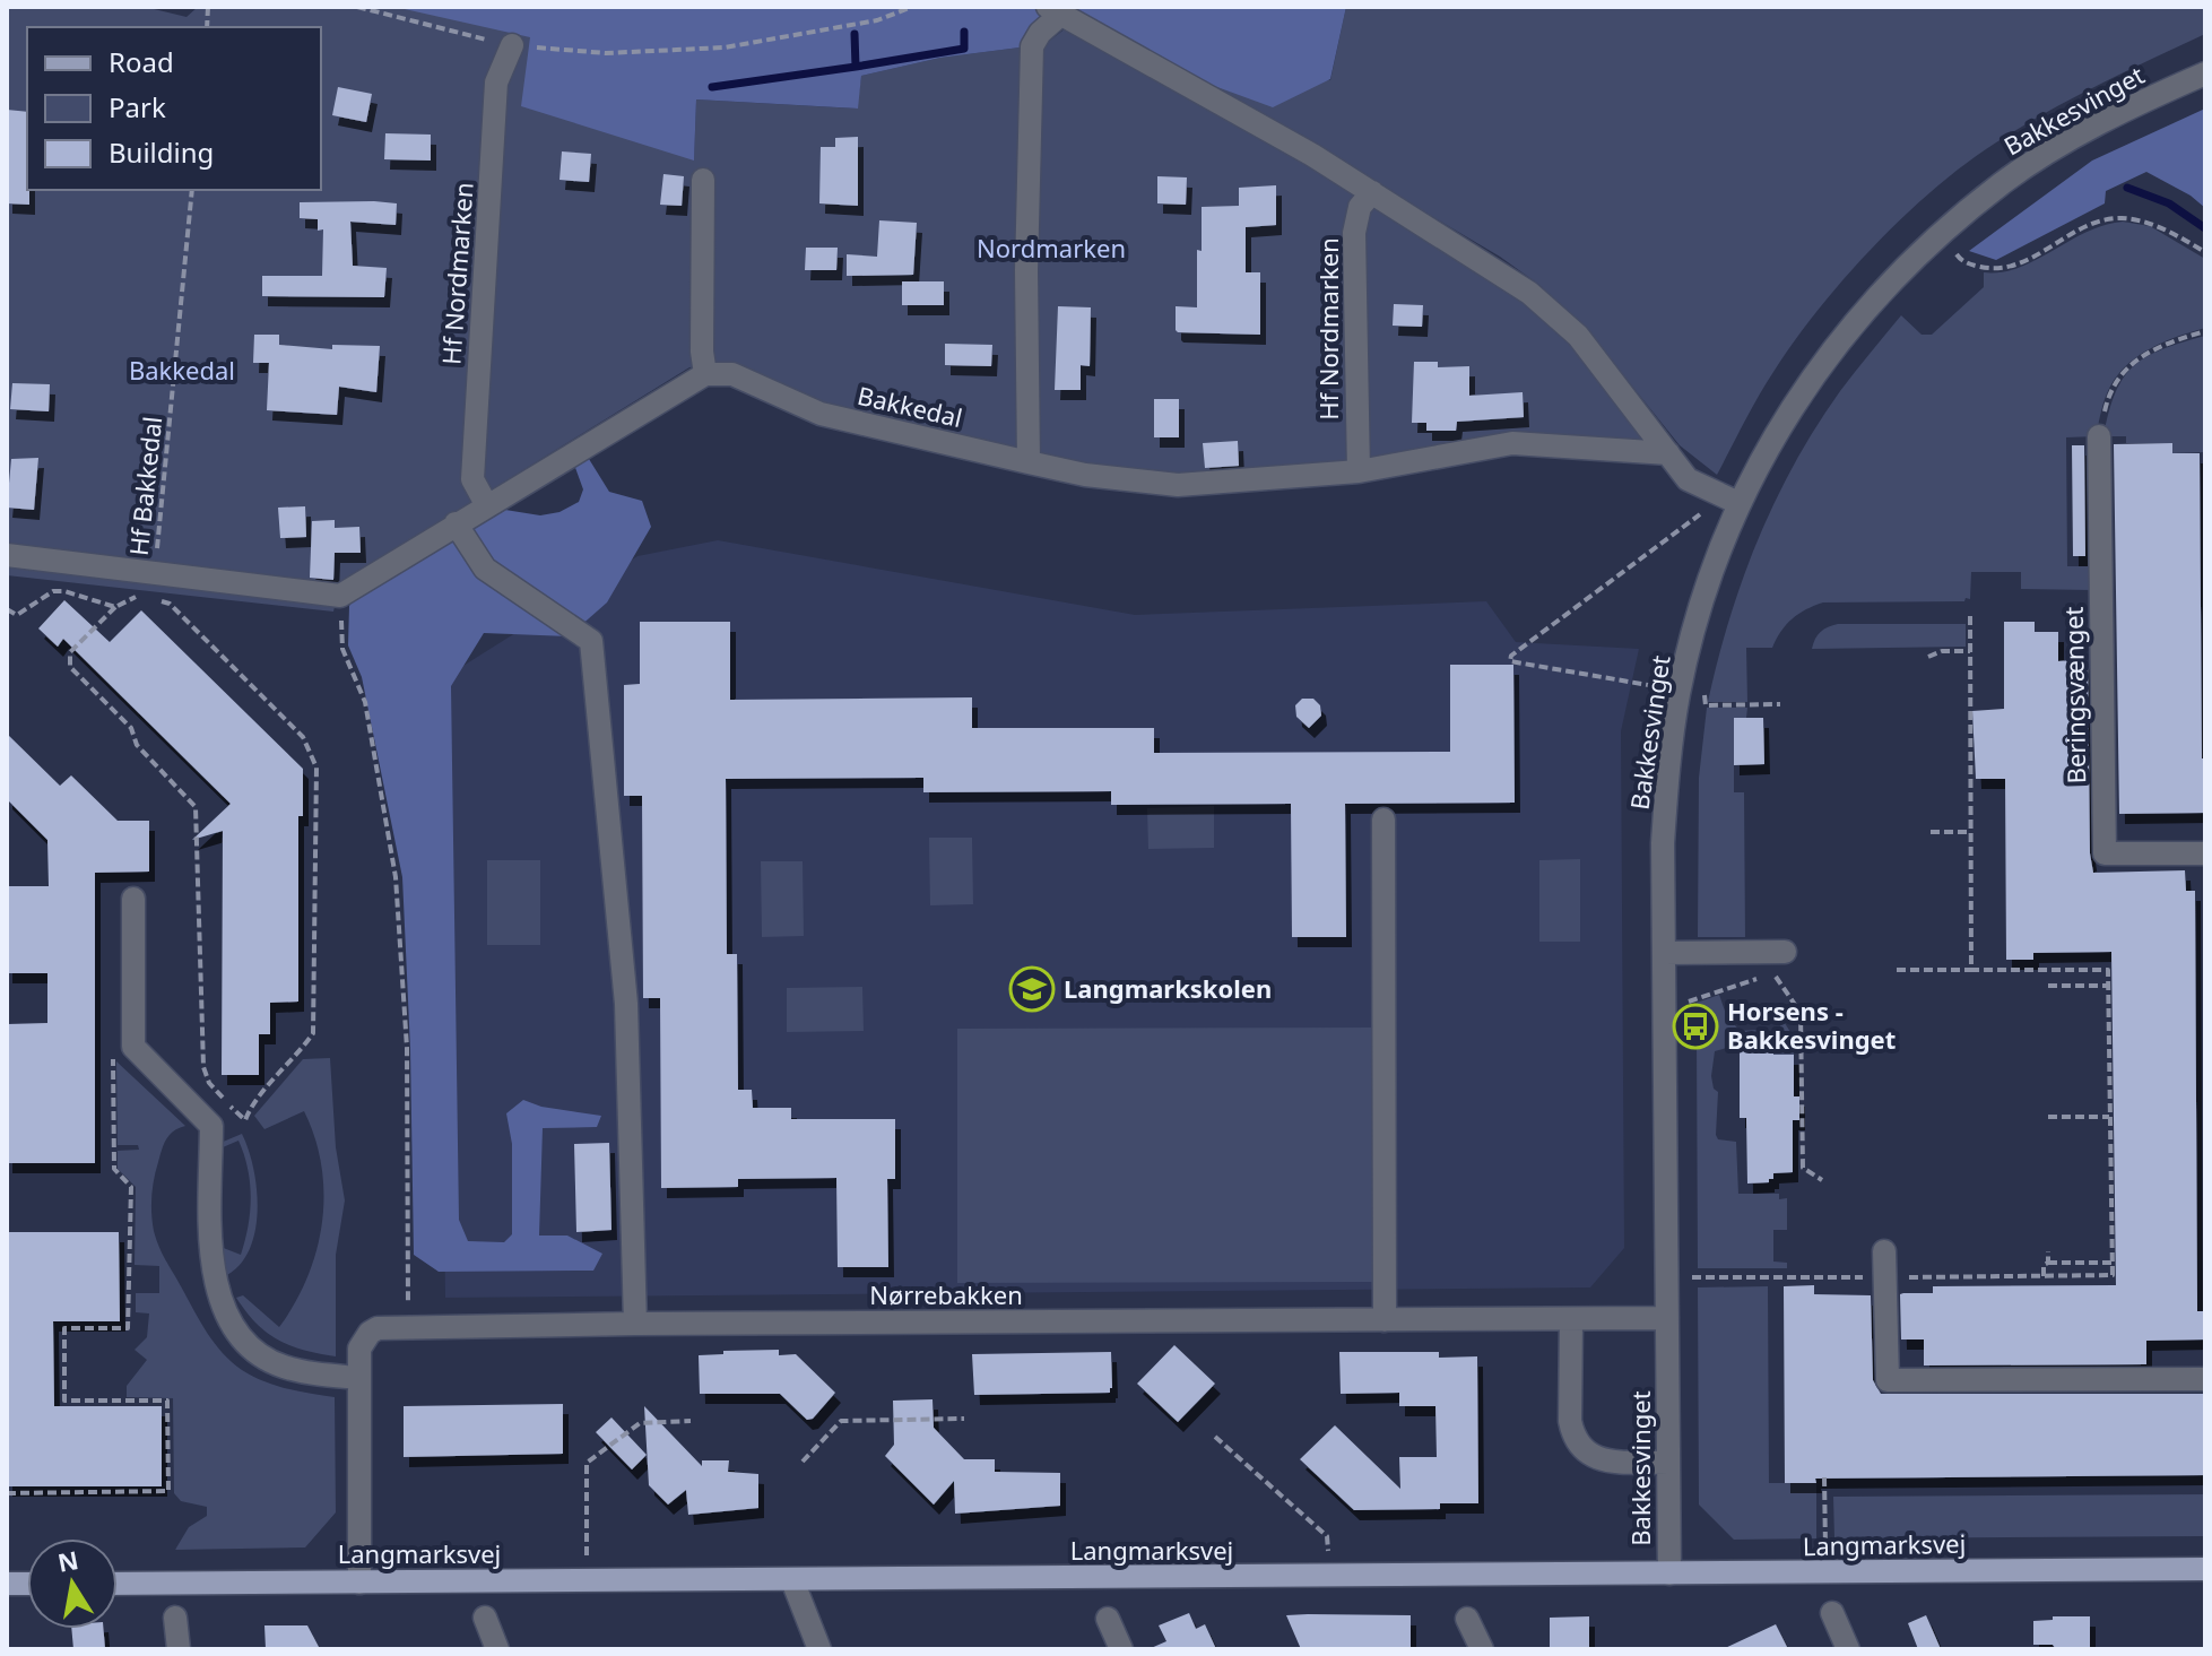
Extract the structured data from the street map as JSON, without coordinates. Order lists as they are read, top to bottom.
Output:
{
  "streets": {
    "main road": ["Langmarksvej"],
    "street": [
      "Bakkesvinget",
      "Hf Nordmarken",
      "Bakkedal",
      "Beringsvænget",
      "Nørrebakken"
    ],
    "path": ["Hf Bakkedal"]
  },
  "crossings": [
    ["Bakkesvinget", "Nørrebakken"],
    ["Bakkesvinget", "Langmarksvej"],
    ["Hf Nordmarken", "Bakkedal"],
    ["Nørrebakken", "Langmarksvej"]
  ],
  "parks": ["Nordmarken", "Bakkedal"],
  "places": {
    "school or university": ["Langmarkskolen"],
    "bus stop": ["Horsens - Bakkesvinget"]
  },
  "legend": ["Road", "Park", "Building"],
  "north": "top"
}
